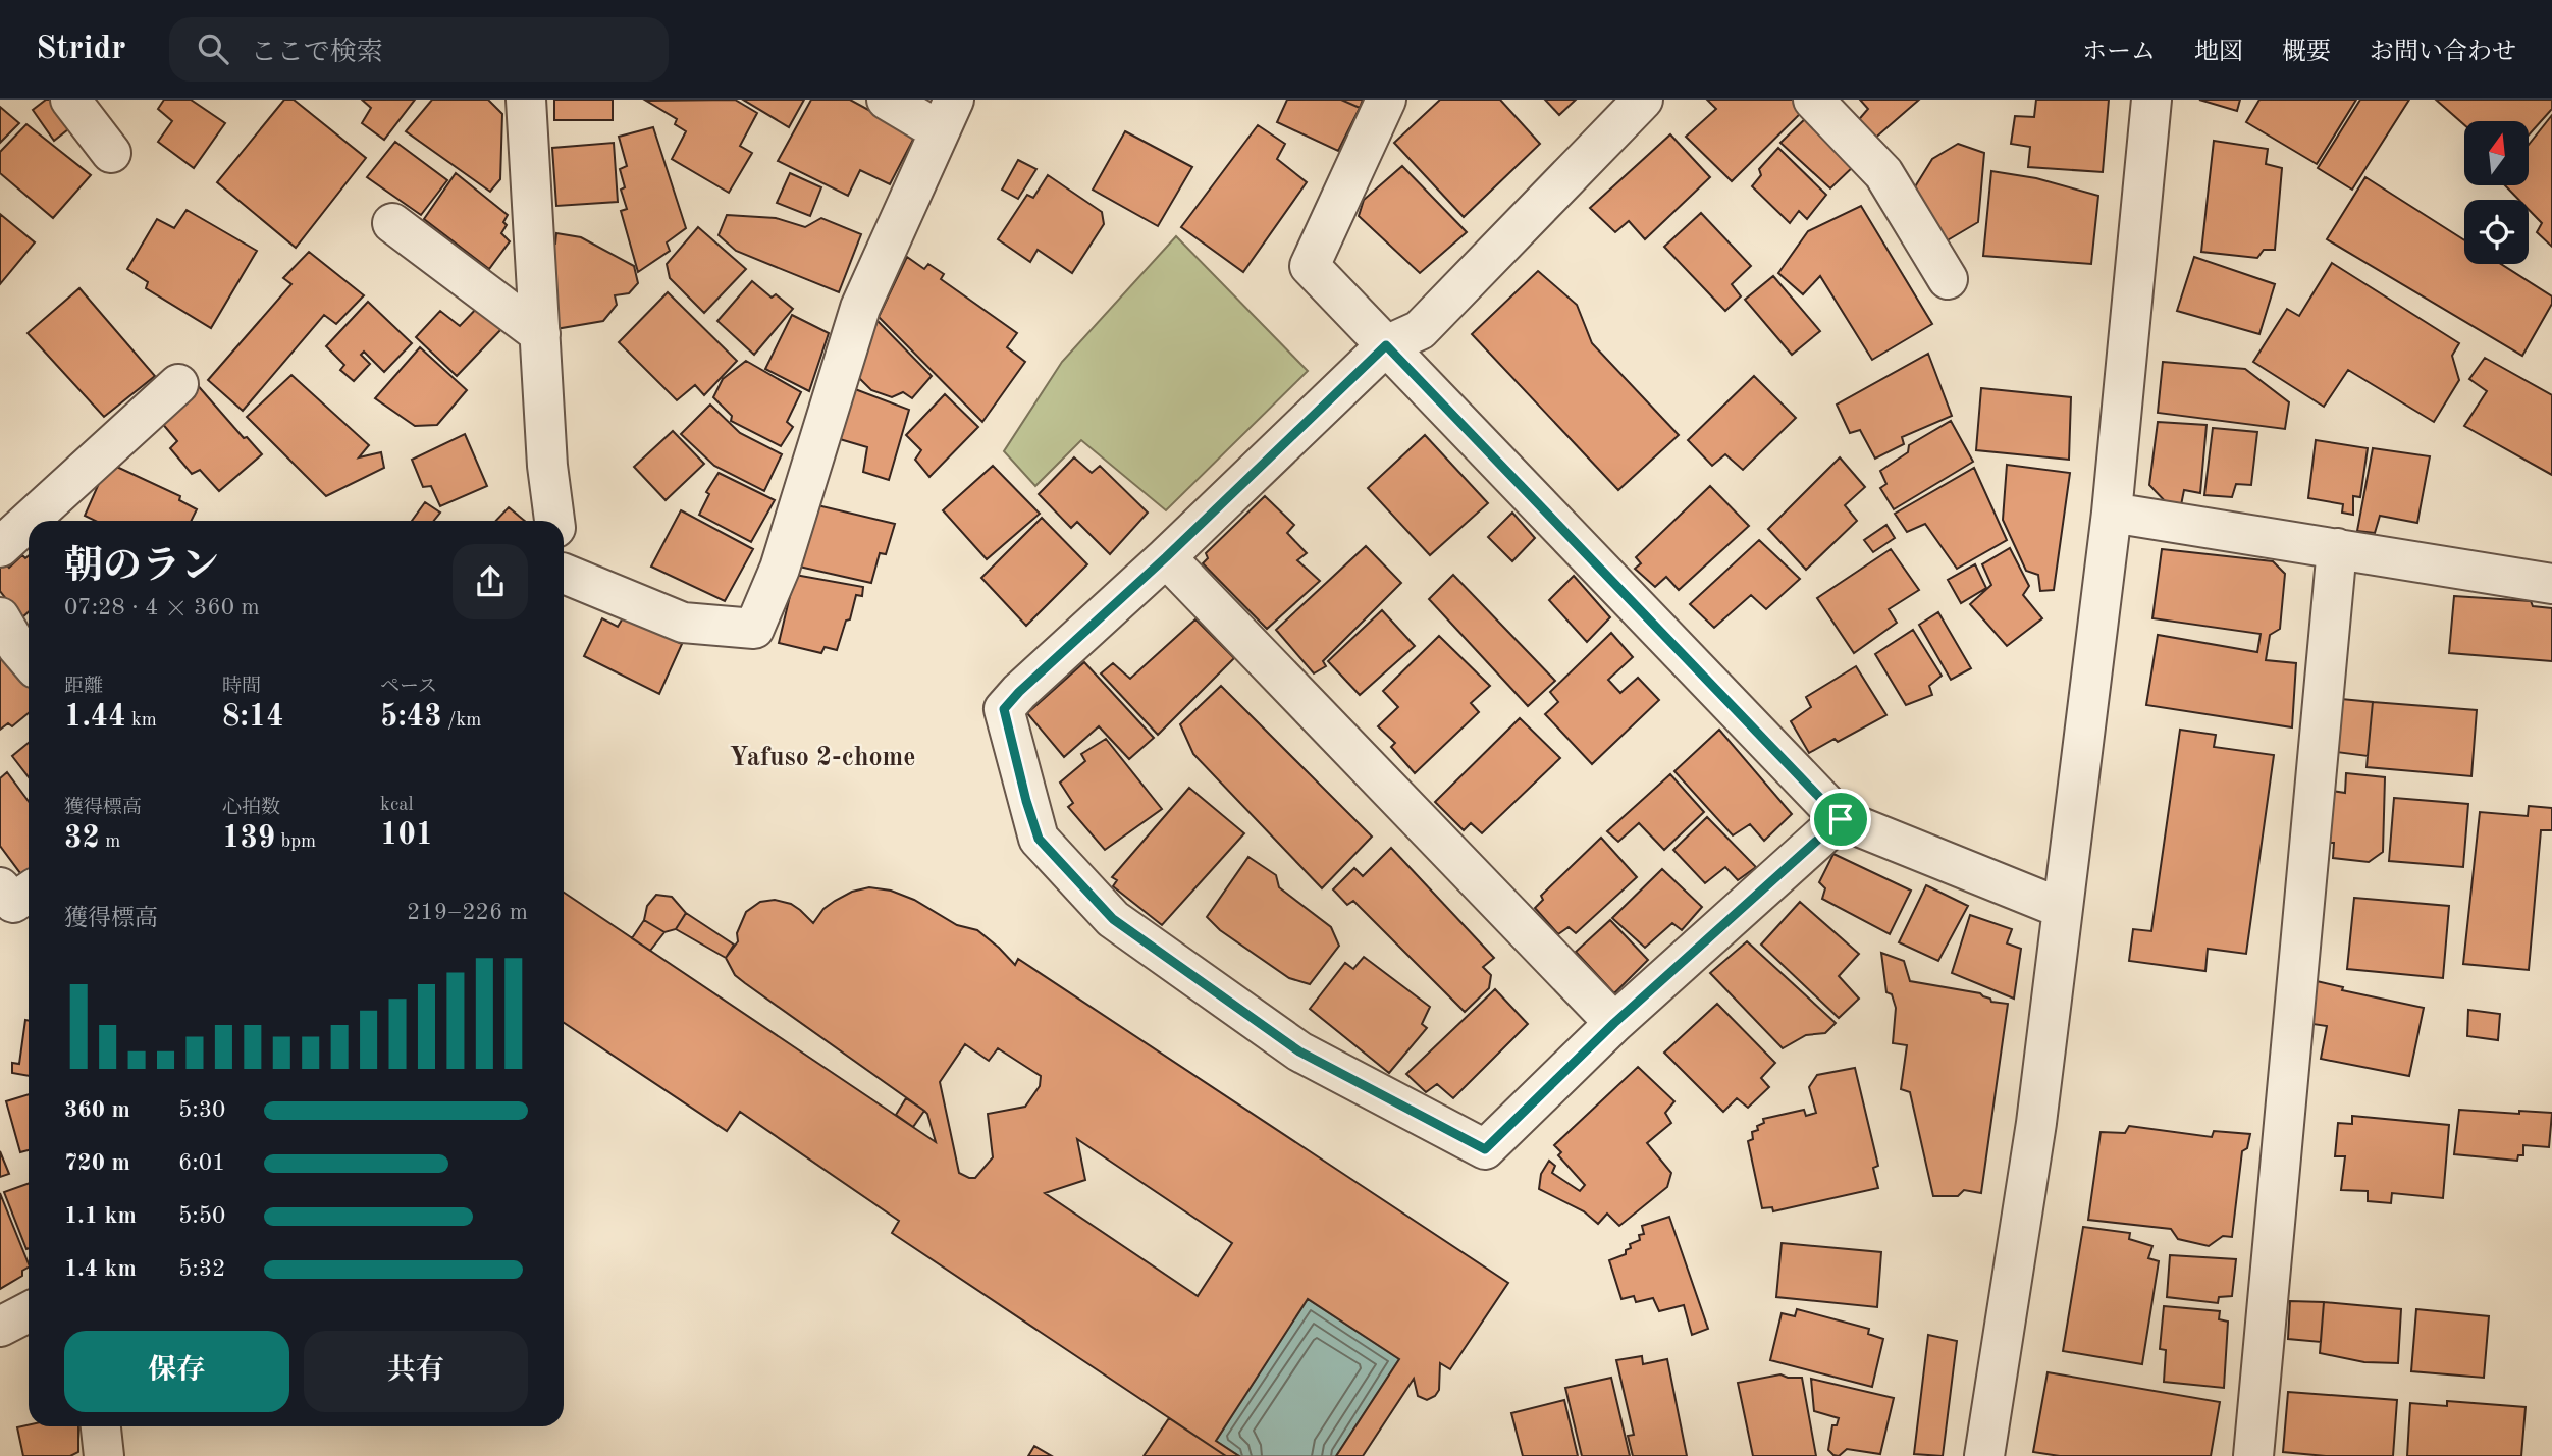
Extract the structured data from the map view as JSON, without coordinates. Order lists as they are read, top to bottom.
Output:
{
  "districts": ["Yafuso 2-chome"],
  "north": "top",
  "page": {
    "header": "Stridr",
    "search": "ここで検索",
    "nav": [
      "ホーム",
      "地図",
      "概要",
      "お問い合わせ"
    ],
    "heading": ["朝のラン", "07:28 · 4 × 360 m"],
    "stats": [
      ["距離", "1.44 km"],
      ["時間", "8:14"],
      ["ペース", "5:43 /km"],
      ["獲得標高", "32 m"],
      ["心拍数", "139 bpm"],
      ["kcal", "101"]
    ],
    "chart": ["獲得標高", "219–226 m"],
    "list": [
      {
        "name": "360 m",
        "note": "5:30"
      },
      {
        "name": "720 m",
        "note": "6:01"
      },
      {
        "name": "1.1 km",
        "note": "5:50"
      },
      {
        "name": "1.4 km",
        "note": "5:32"
      }
    ],
    "buttons": ["保存", "共有"]
  }
}
